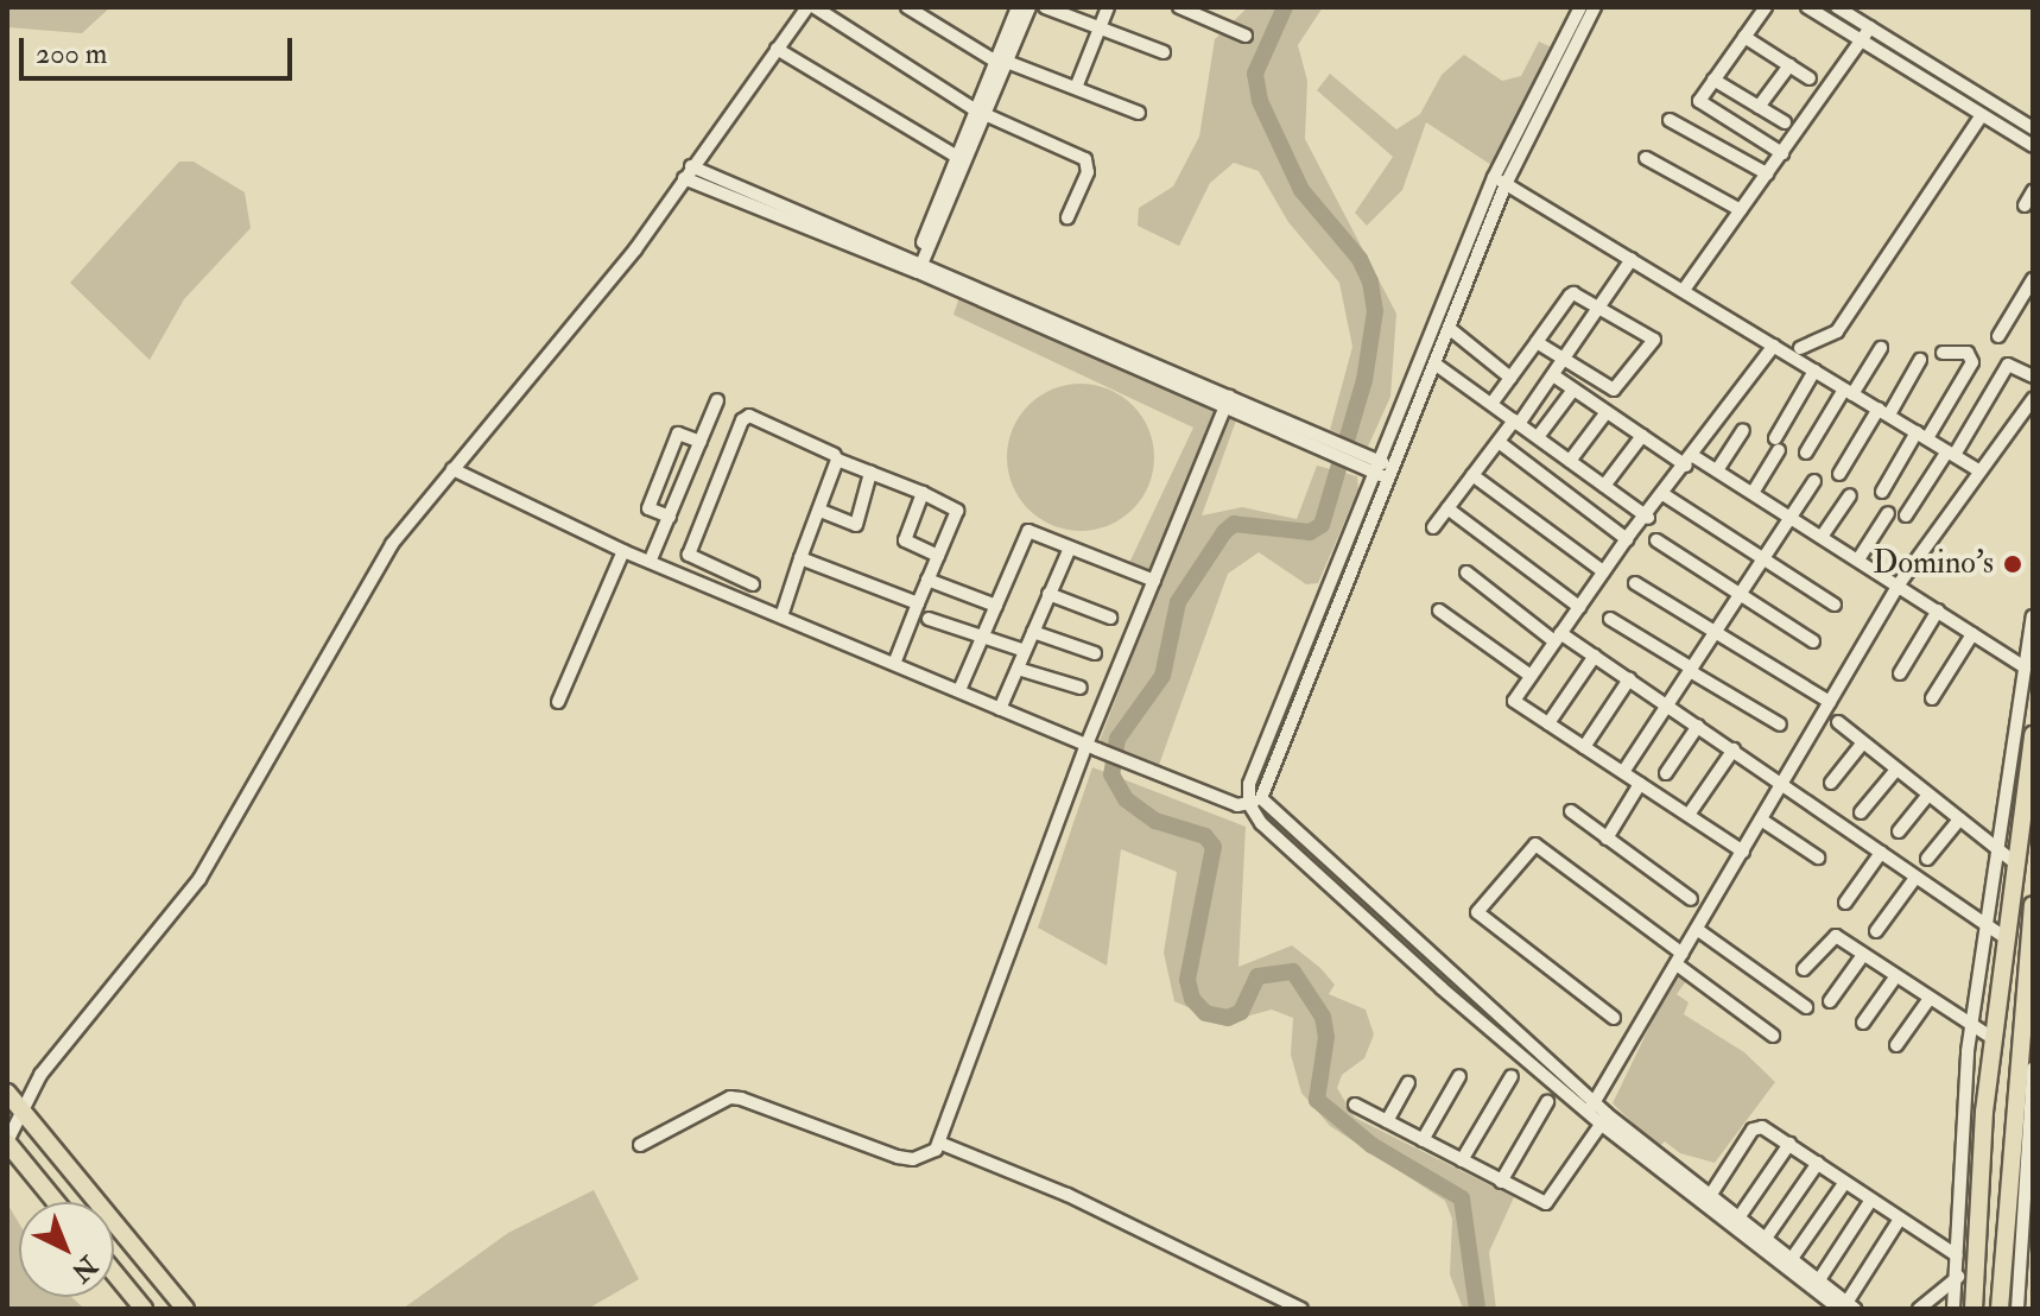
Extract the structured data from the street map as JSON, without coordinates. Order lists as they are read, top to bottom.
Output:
{
  "places": ["Domino's"],
  "scale_bar": "200 m",
  "north": "bottom right"
}
